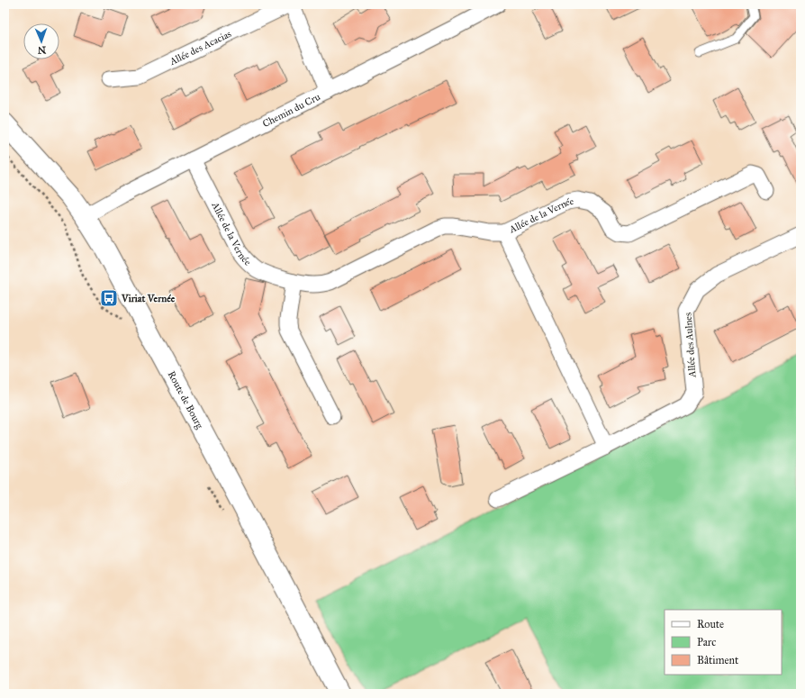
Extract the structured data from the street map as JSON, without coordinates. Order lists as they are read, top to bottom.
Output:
{
  "streets": {
    "street": [
      "Allée des Acacias",
      "Chemin du Cru",
      "Allée de la Vernée",
      "Allée des Aulnes",
      "Route de Bourg"
    ]
  },
  "crossings": [
    ["Chemin du Cru", "Allée de la Vernée"],
    ["Chemin du Cru", "Route de Bourg"]
  ],
  "places": {
    "bus stop": ["Viriat Vernée"]
  },
  "legend": ["Route", "Parc", "Bâtiment"],
  "north": "bottom"
}
